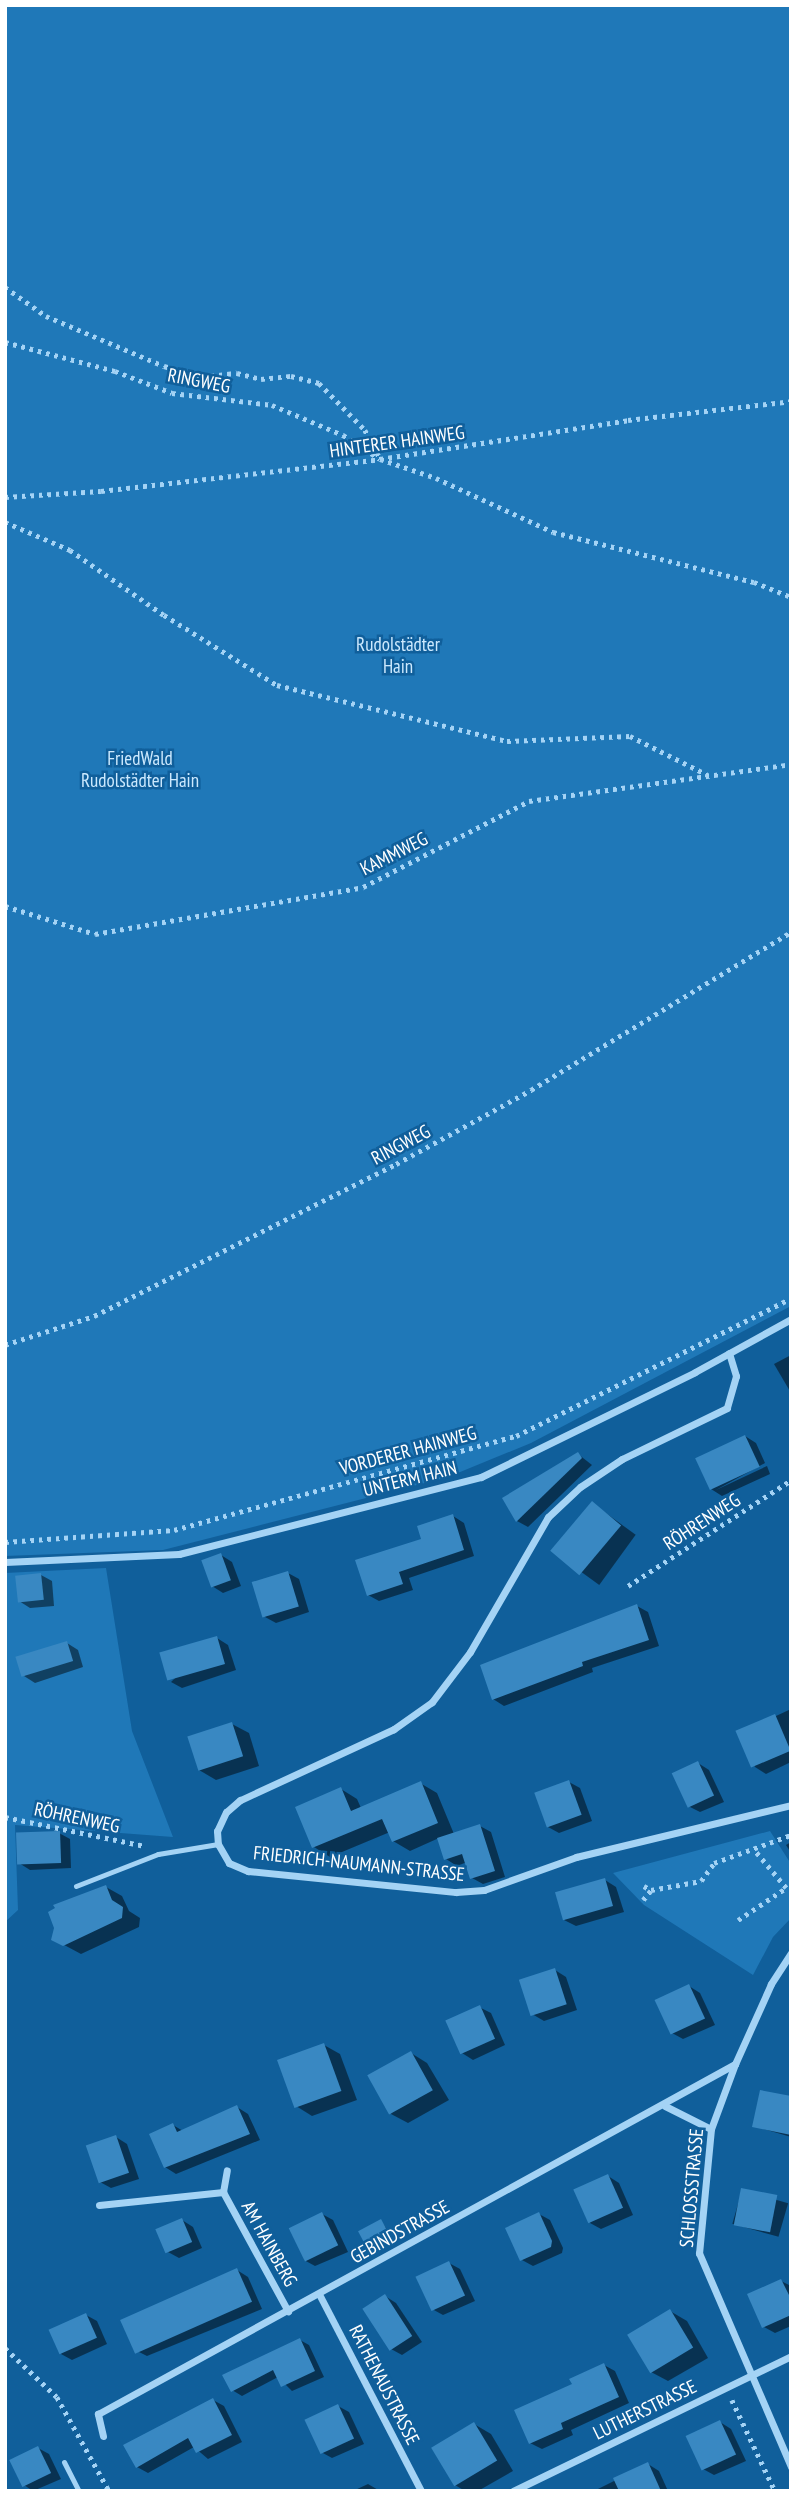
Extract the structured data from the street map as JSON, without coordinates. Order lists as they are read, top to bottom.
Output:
{
  "streets": {
    "street": [
      "UNTERM HAIN",
      "FRIEDRICH-NAUMANN-STRASSE",
      "SCHLOSSSTRASSE",
      "GEBINDSTRASSE",
      "AM HAINBERG",
      "RATHENAUSTRASSE",
      "LUTHERSTRASSE"
    ],
    "path": [
      "RINGWEG",
      "HINTERER HAINWEG",
      "KAMMWEG",
      "VORDERER HAINWEG",
      "RÖHRENWEG"
    ]
  },
  "crossings": [
    ["RINGWEG", "HINTERER HAINWEG"],
    ["SCHLOSSSTRASSE", "GEBINDSTRASSE"],
    ["SCHLOSSSTRASSE", "LUTHERSTRASSE"],
    ["GEBINDSTRASSE", "AM HAINBERG"],
    ["GEBINDSTRASSE", "RATHENAUSTRASSE"]
  ],
  "parks": ["Rudolstädter Hain", "FriedWald Rudolstädter Hain"]
}
